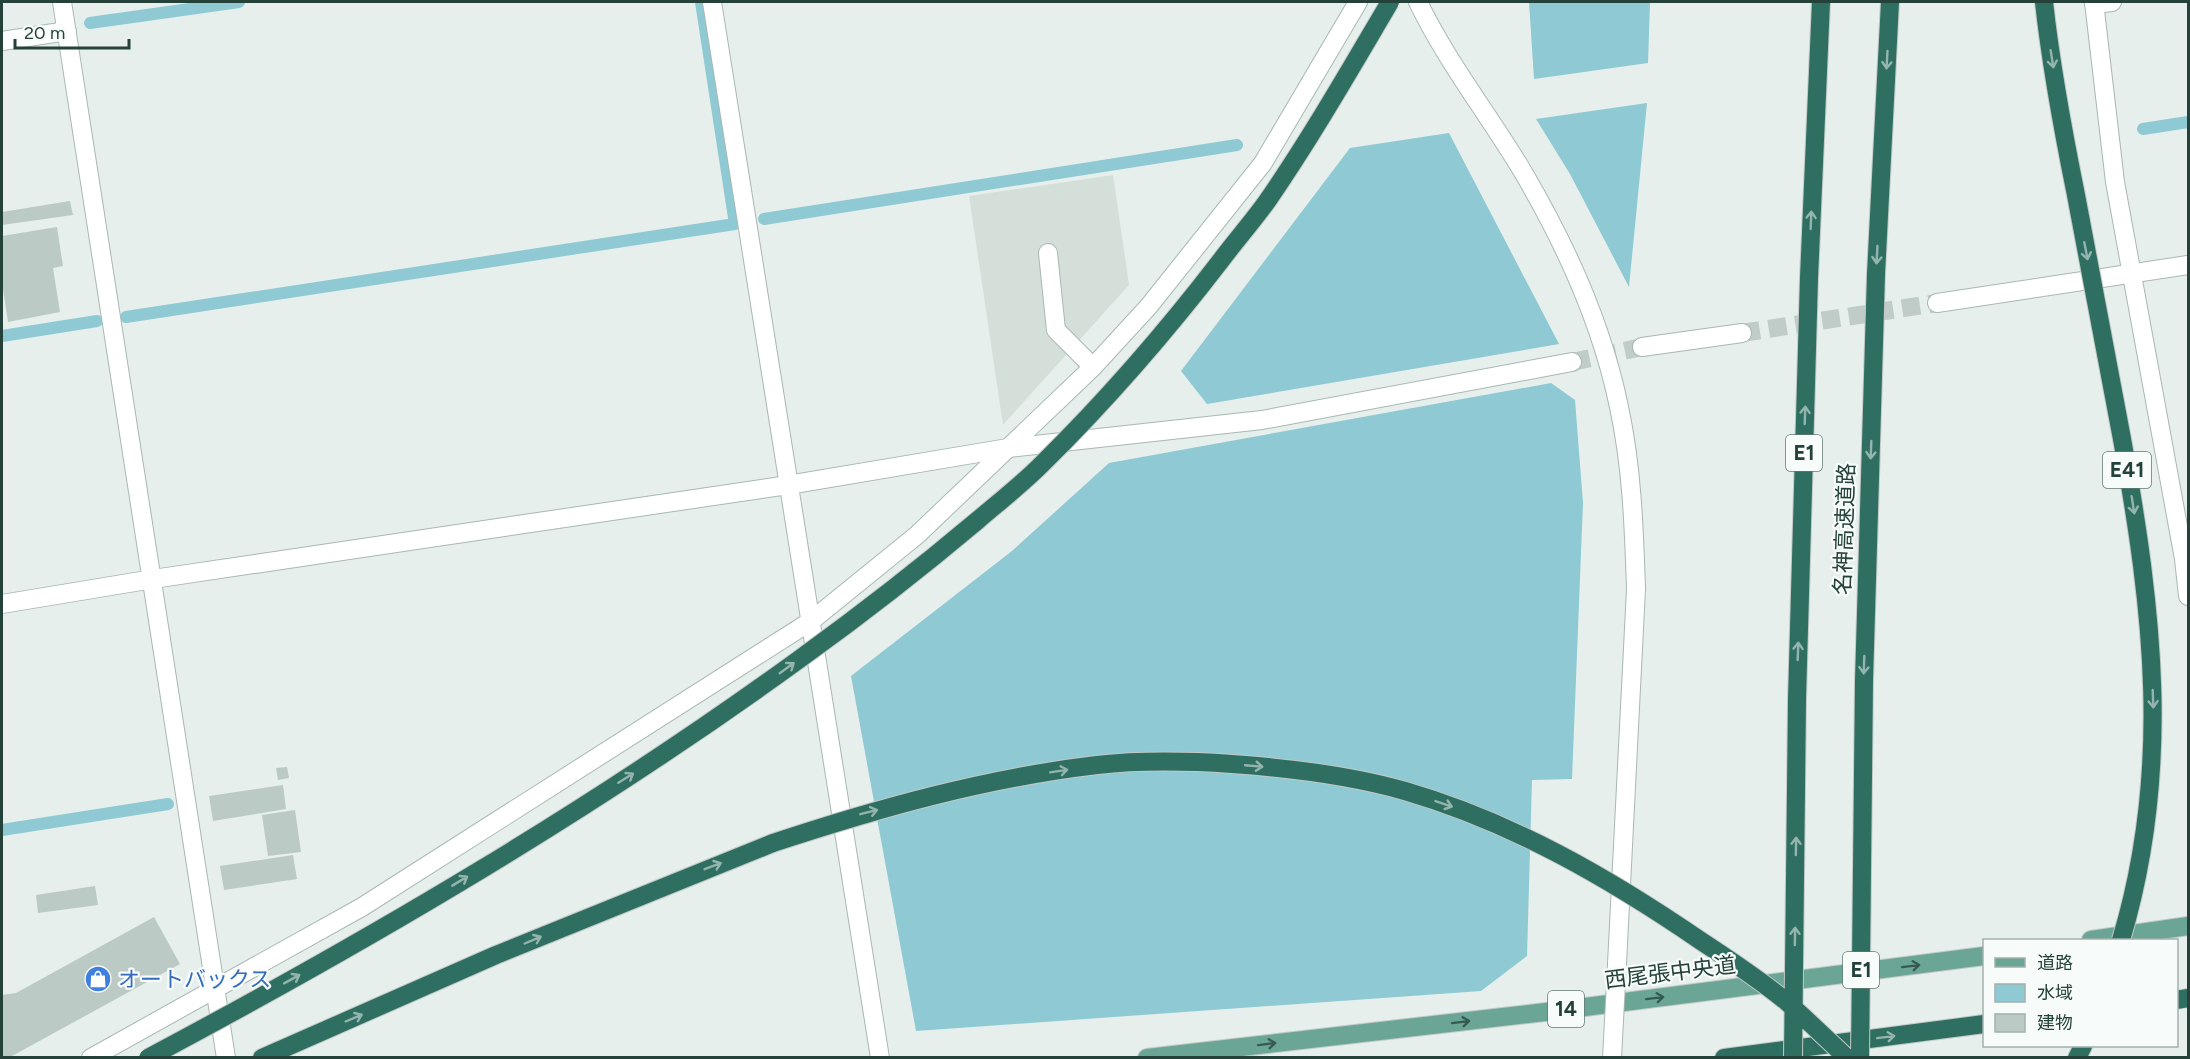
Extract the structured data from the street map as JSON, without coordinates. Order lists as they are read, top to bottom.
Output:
{
  "streets": {
    "highway": ["E1", "E41", "名神高速道路"],
    "main road": ["西尾張中央道", "14"]
  },
  "one_way": ["西尾張中央道"],
  "places": {
    "shop": ["オートバックス"]
  },
  "legend": ["道路", "水域", "建物"],
  "scale_bar": "20 m"
}
